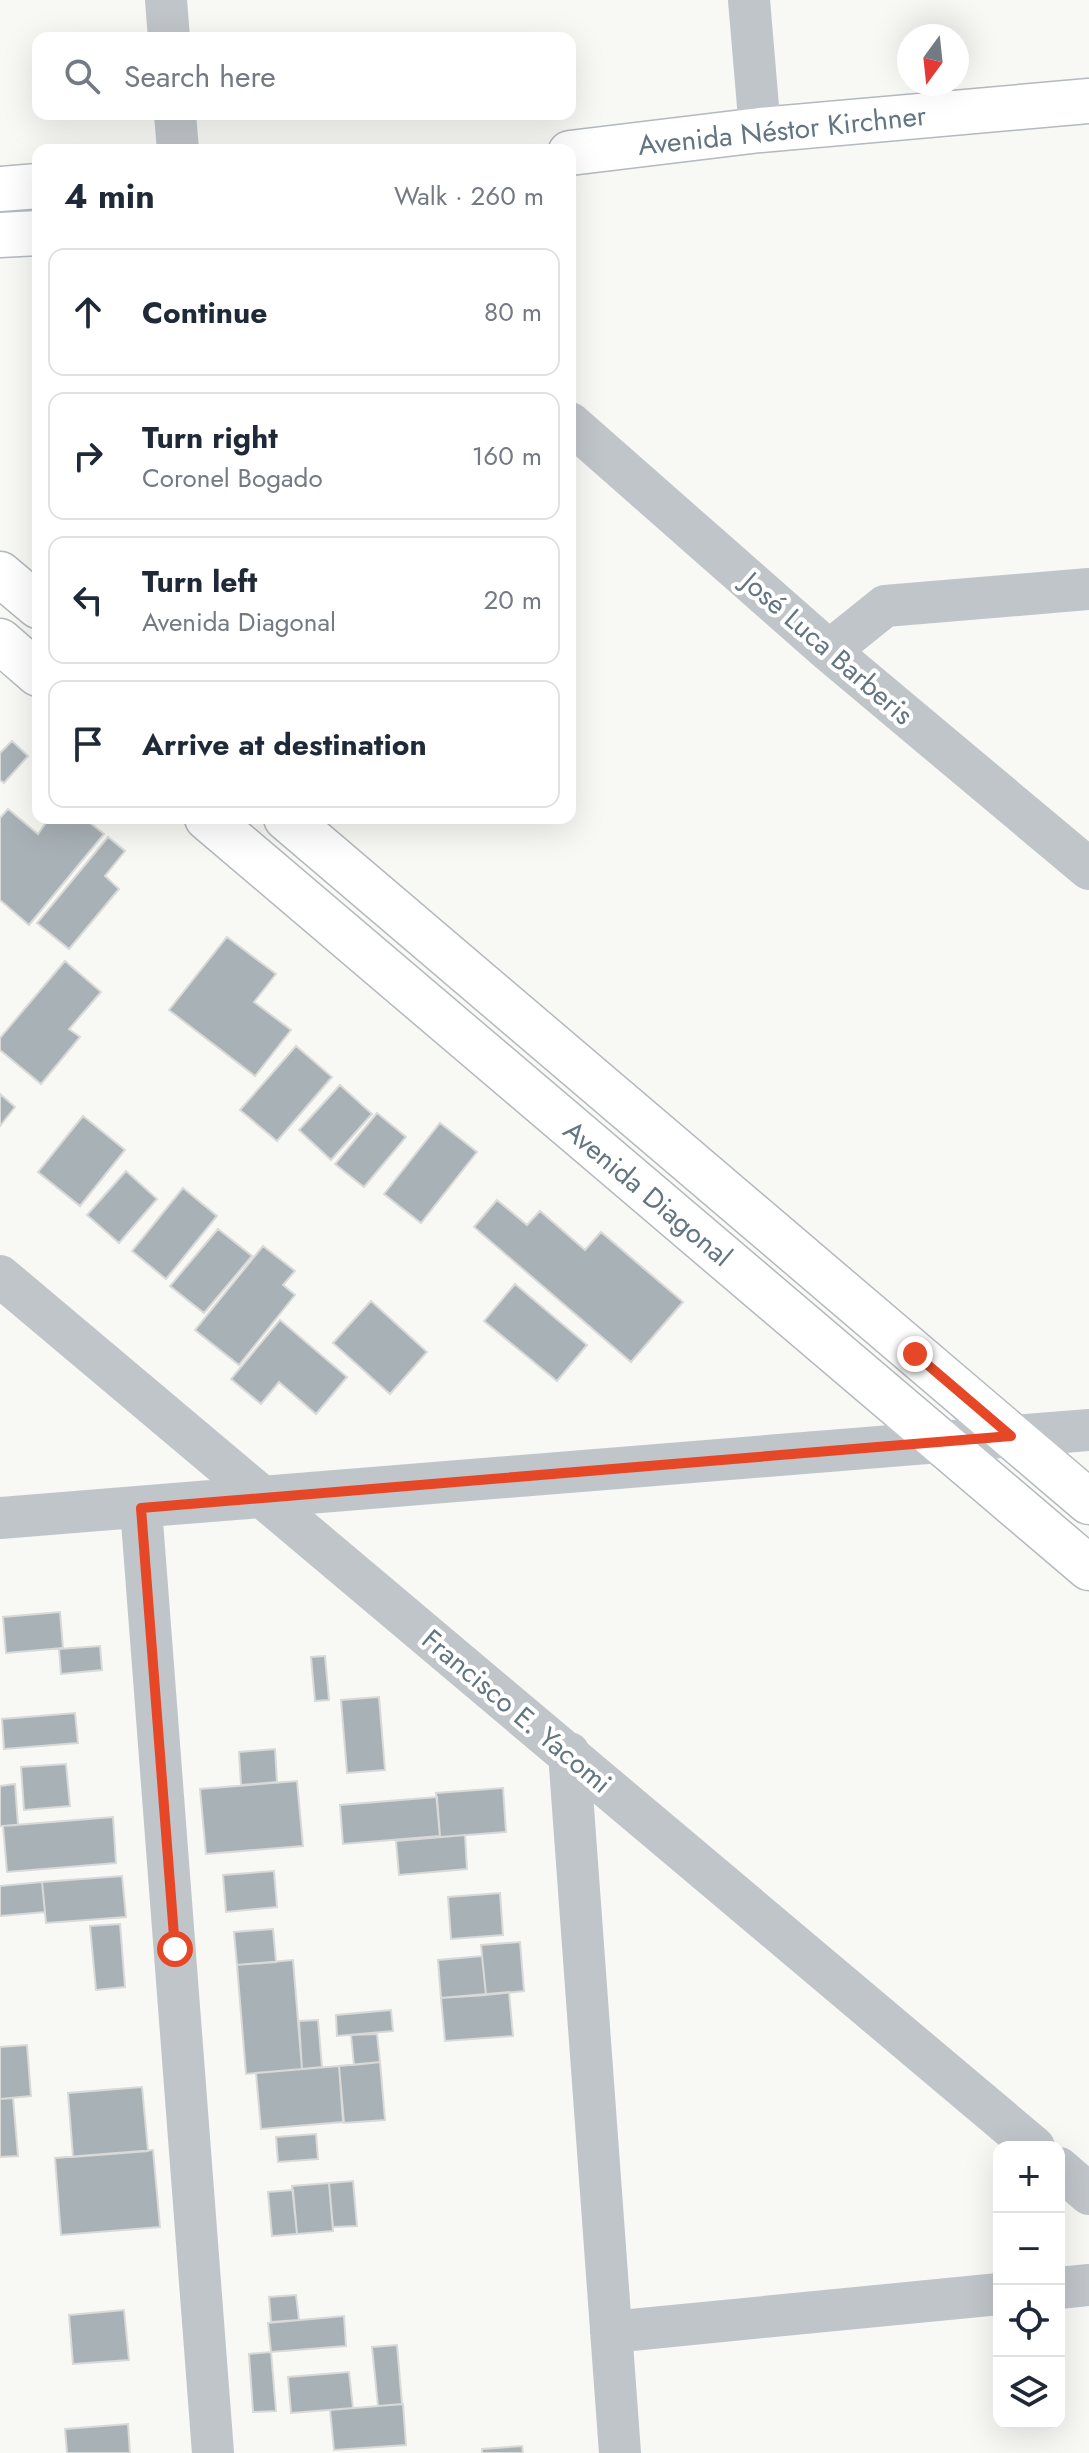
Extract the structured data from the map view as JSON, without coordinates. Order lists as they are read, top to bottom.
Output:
{
  "streets": {
    "main road": ["Avenida Néstor Kirchner", "Avenida Diagonal"],
    "street": ["José Luca Barberis", "Francisco E. Yacomi"]
  },
  "north": "bottom",
  "page": {
    "search": "Search here",
    "heading": ["4 min", "Walk · 260 m"],
    "list": [
      ["Continue", "80 m"],
      ["Turn right", "Coronel Bogado", "160 m"],
      ["Turn left", "Avenida Diagonal", "20 m"],
      "Arrive at destination"
    ],
    "map_buttons": ["+", "−"]
  }
}
